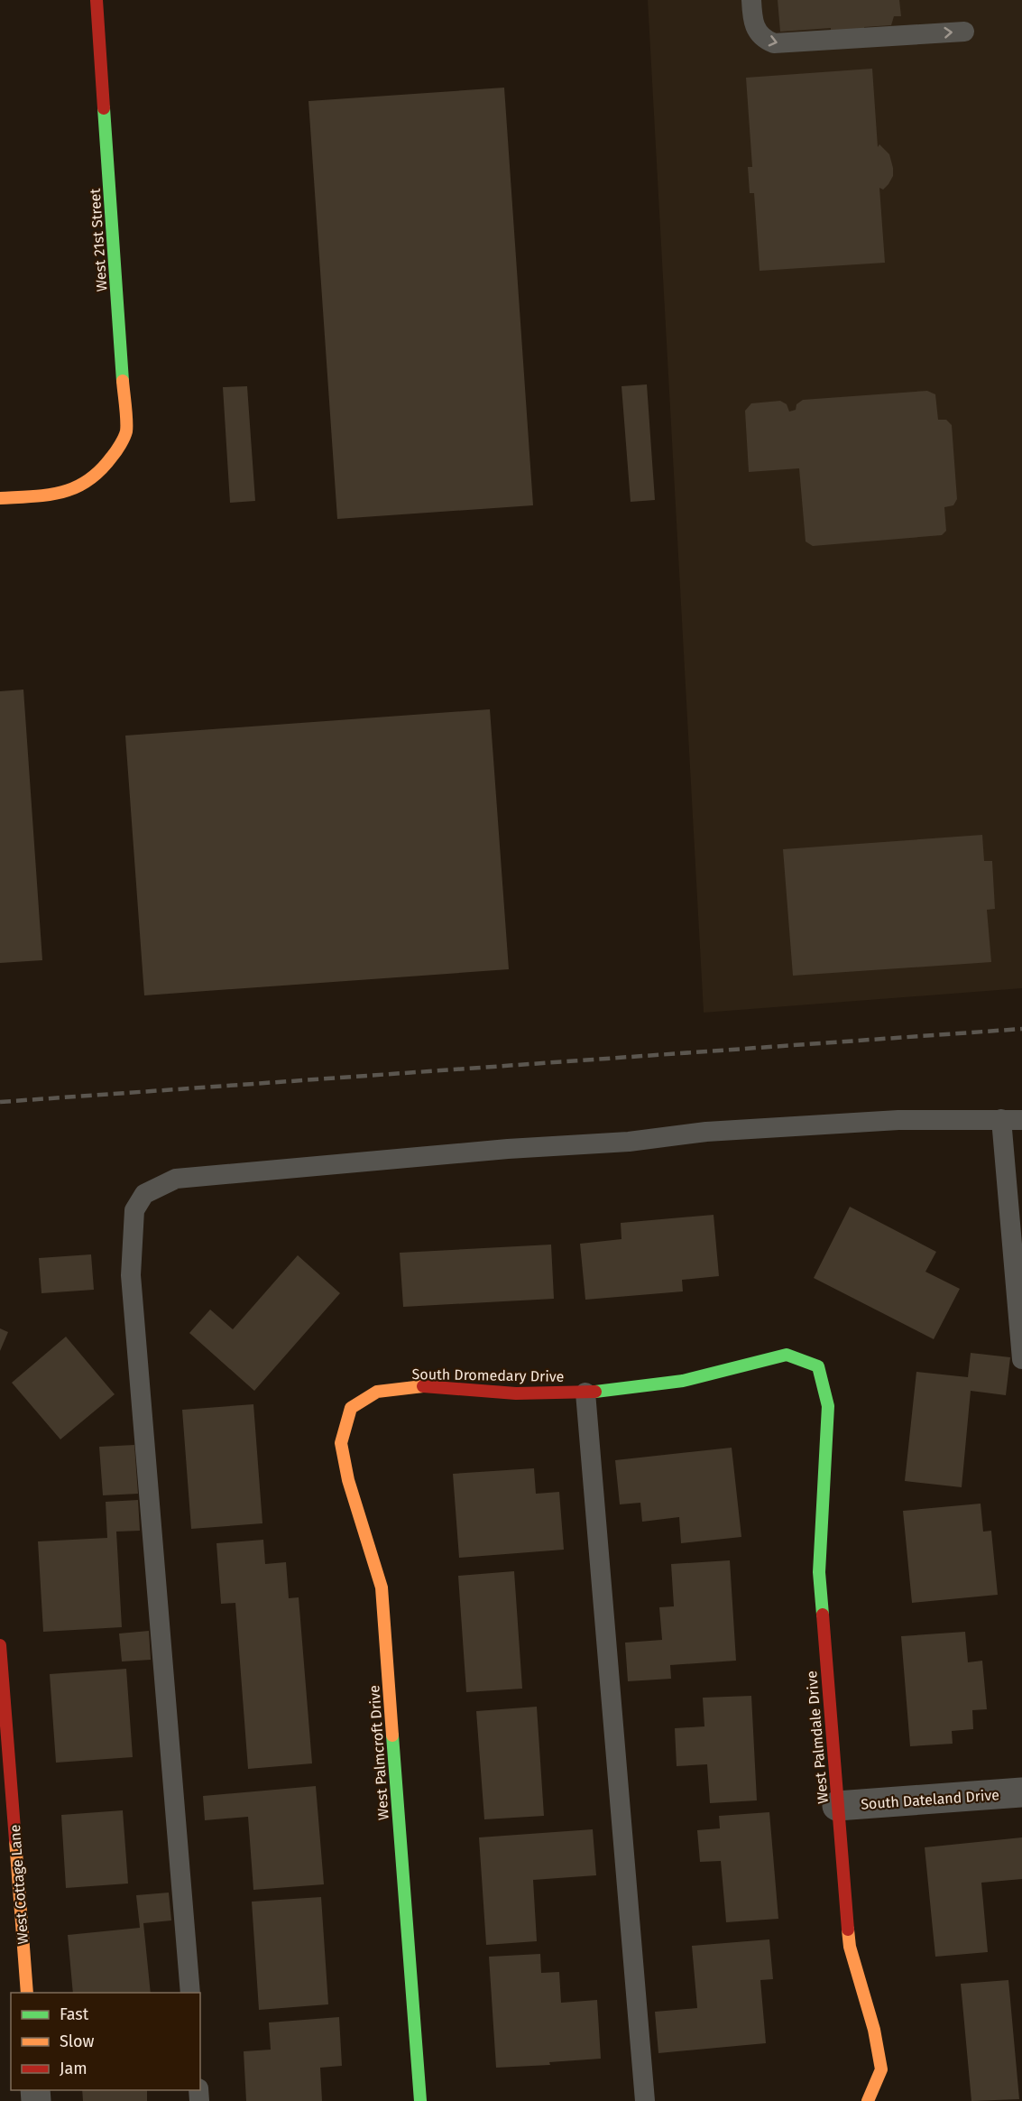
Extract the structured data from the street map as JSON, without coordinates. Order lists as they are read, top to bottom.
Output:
{
  "streets": {
    "street": [
      "West 21st Street",
      "South Dromedary Drive",
      "West Palmdale Drive",
      "West Palmcroft Drive",
      "South Dateland Drive",
      "West Cottage Lane"
    ]
  },
  "crossings": [
    ["South Dromedary Drive", "West Palmdale Drive"],
    ["South Dromedary Drive", "West Palmcroft Drive"],
    ["West Palmdale Drive", "South Dateland Drive"]
  ],
  "legend": ["Fast", "Slow", "Jam"]
}
